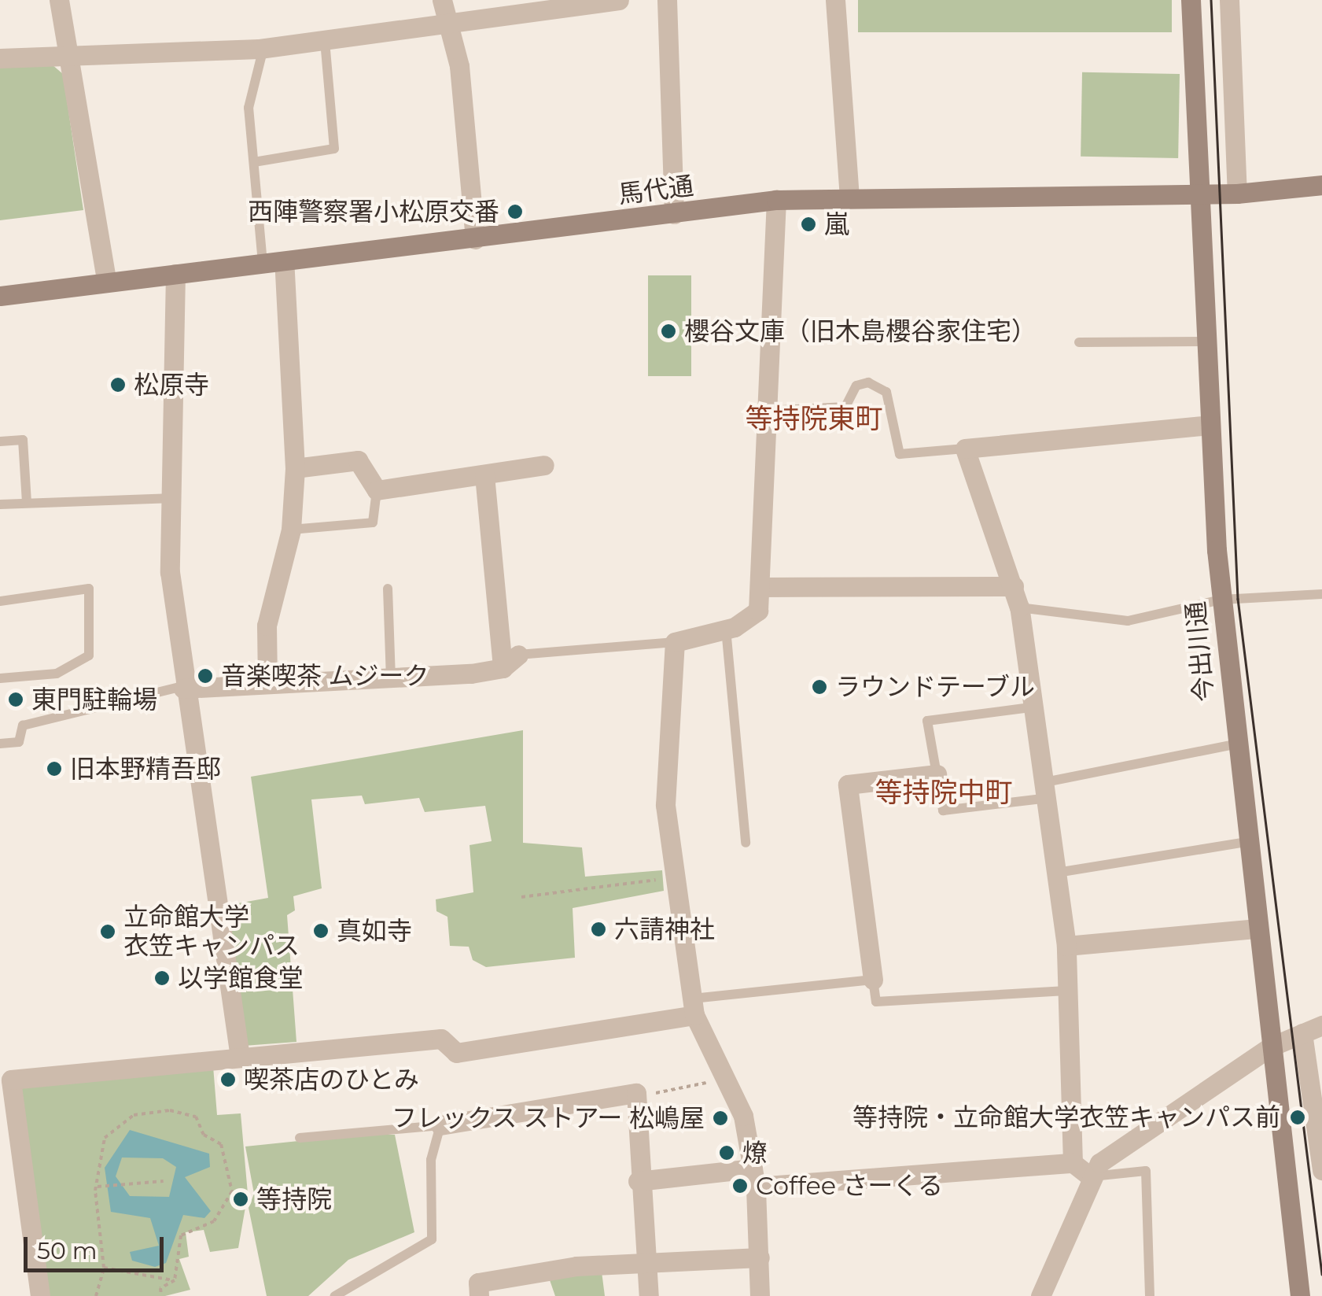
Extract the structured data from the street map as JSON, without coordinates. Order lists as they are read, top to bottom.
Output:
{
  "streets": {
    "street": ["馬代通", "今出川通"]
  },
  "crossings": [
    ["馬代通", "今出川通"]
  ],
  "districts": ["等持院東町", "等持院中町"],
  "places": [
    "西陣警察署小松原交番",
    "嵐",
    "櫻谷文庫（旧木島櫻谷家住宅）",
    "松原寺",
    "音楽喫茶 ムジーク",
    "ラウンドテーブル",
    "東門駐輪場",
    "旧本野精吾邸",
    "六請神社",
    "真如寺",
    "立命館大学 衣笠キャンパス",
    "以学館食堂",
    "喫茶店のひとみ",
    "等持院・立命館大学衣笠キャンパス前",
    "フレックス ストアー 松嶋屋",
    "燎",
    "Coffee さーくる",
    "等持院"
  ],
  "scale_bar": "50 m"
}
